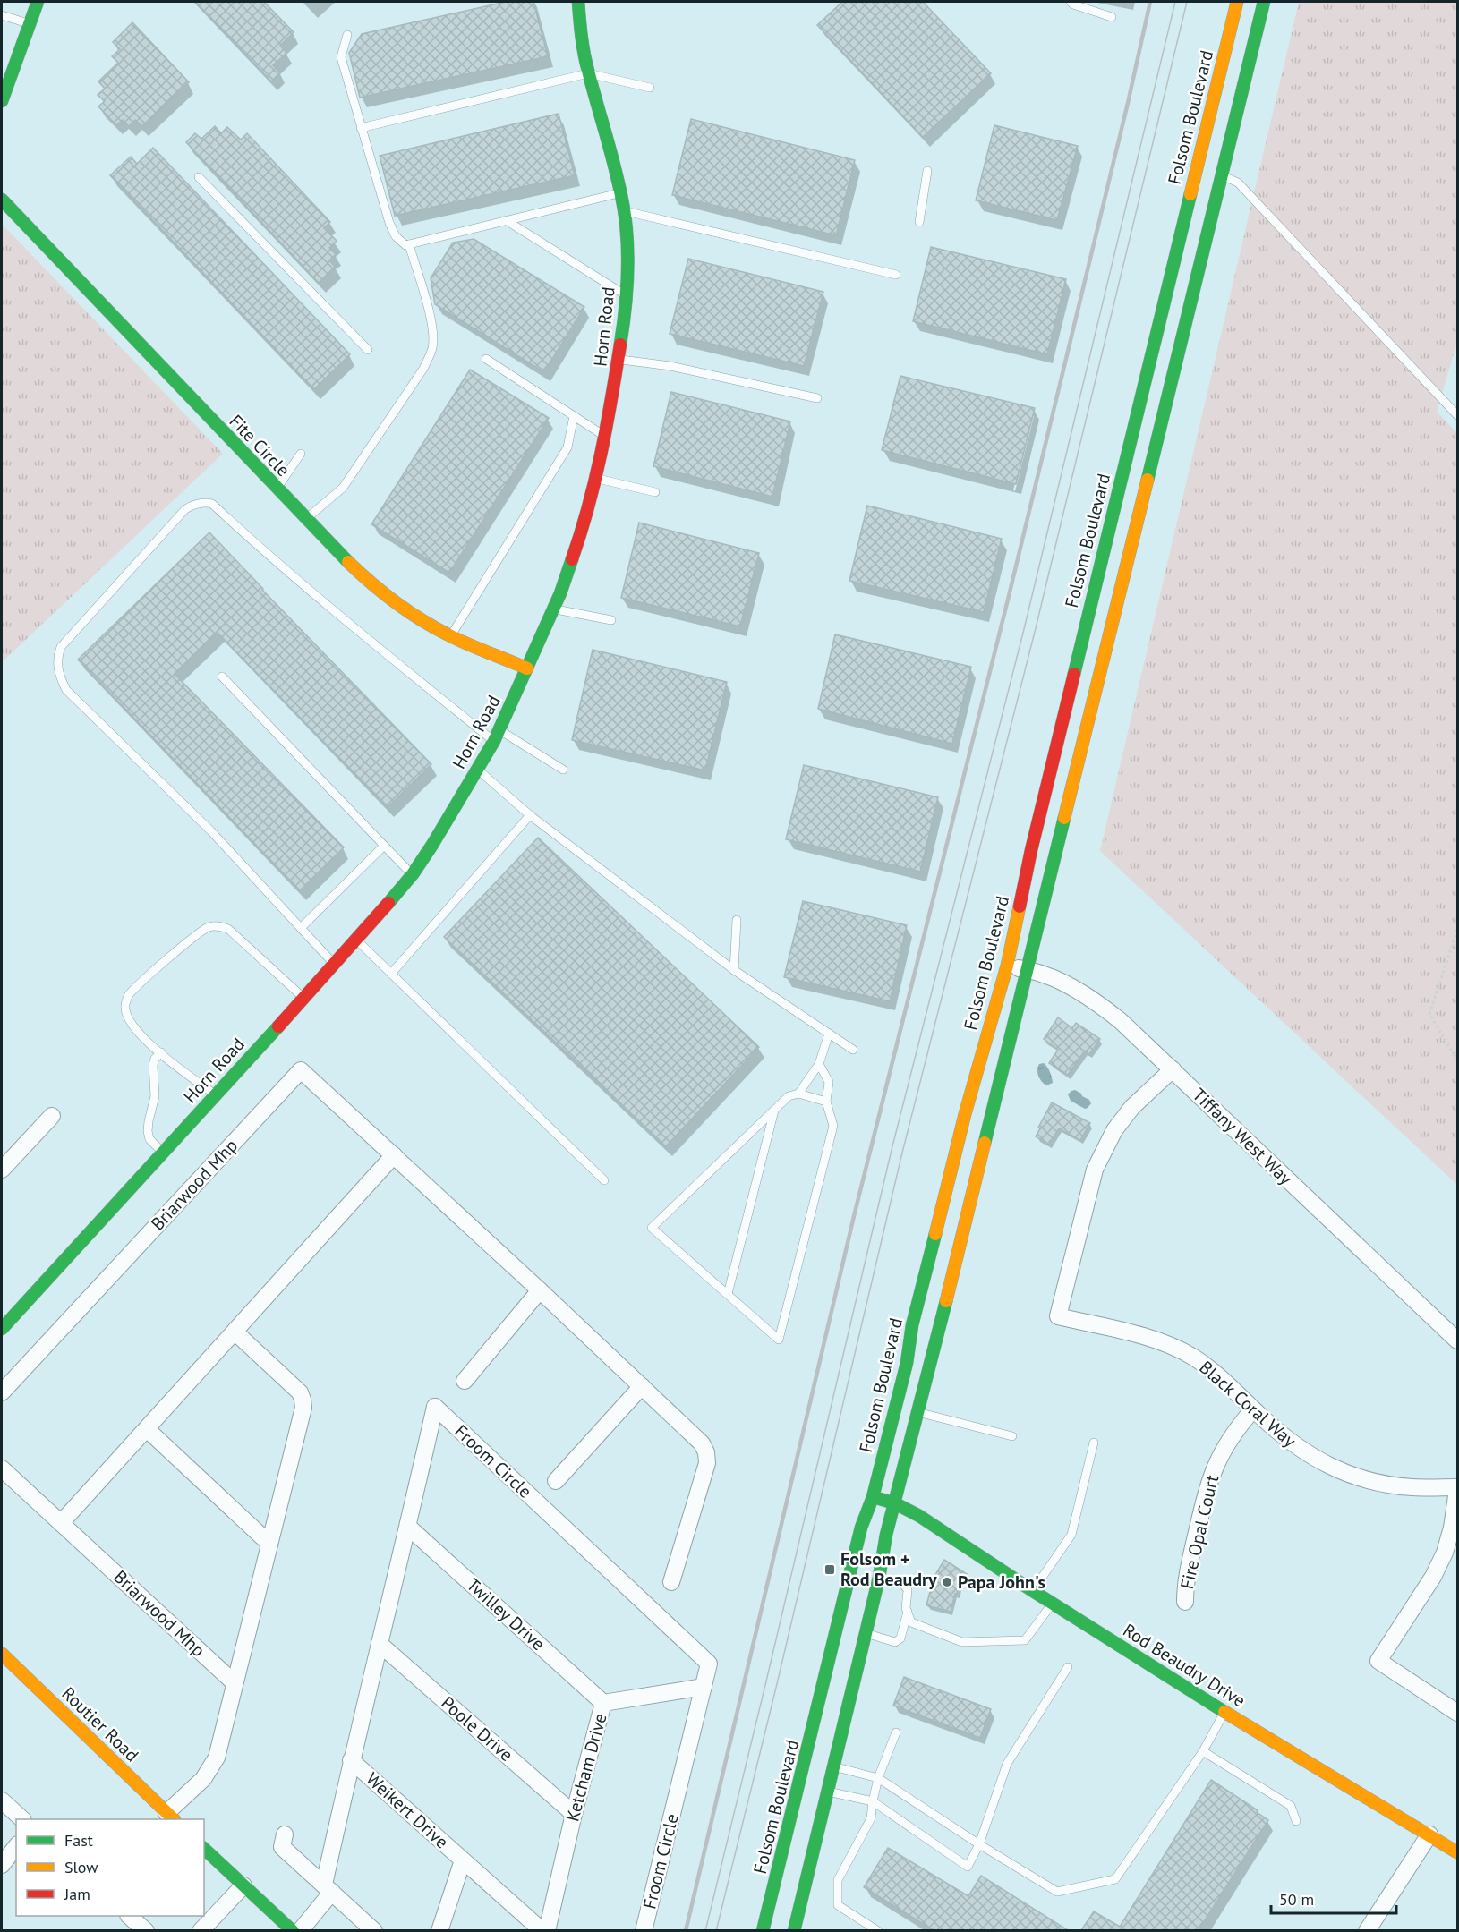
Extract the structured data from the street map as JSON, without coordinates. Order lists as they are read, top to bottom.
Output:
{
  "streets": {
    "main road": [
      "Folsom Boulevard",
      "Horn Road",
      "Fite Circle",
      "Rod Beaudry Drive",
      "Routier Road"
    ],
    "street": [
      "Tiffany West Way",
      "Briarwood Mhp",
      "Black Coral Way",
      "Froom Circle",
      "Fire Opal Court",
      "Twilley Drive",
      "Poole Drive",
      "Ketcham Drive",
      "Weikert Drive"
    ]
  },
  "crossings": [
    ["Folsom Boulevard", "Tiffany West Way"],
    ["Folsom Boulevard", "Rod Beaudry Drive"],
    ["Horn Road", "Fite Circle"],
    ["Tiffany West Way", "Black Coral Way"],
    ["Black Coral Way", "Fire Opal Court"],
    ["Froom Circle", "Twilley Drive"],
    ["Froom Circle", "Poole Drive"],
    ["Froom Circle", "Ketcham Drive"],
    ["Froom Circle", "Weikert Drive"],
    ["Twilley Drive", "Ketcham Drive"],
    ["Poole Drive", "Ketcham Drive"]
  ],
  "places": {
    "transit": ["Folsom + Rod Beaudry"],
    "other": ["Papa John's"]
  },
  "legend": ["Fast", "Slow", "Jam"],
  "scale_bar": "50 m"
}
